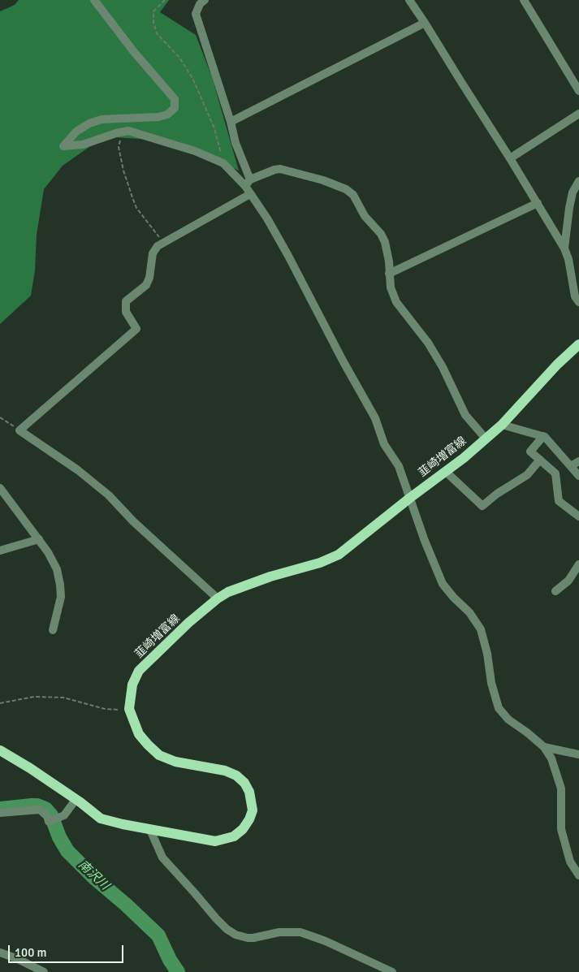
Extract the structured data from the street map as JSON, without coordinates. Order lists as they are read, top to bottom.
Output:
{
  "streets": {
    "main road": ["韮崎増富線"]
  },
  "water": ["南沢川"],
  "scale_bar": "100 m"
}
